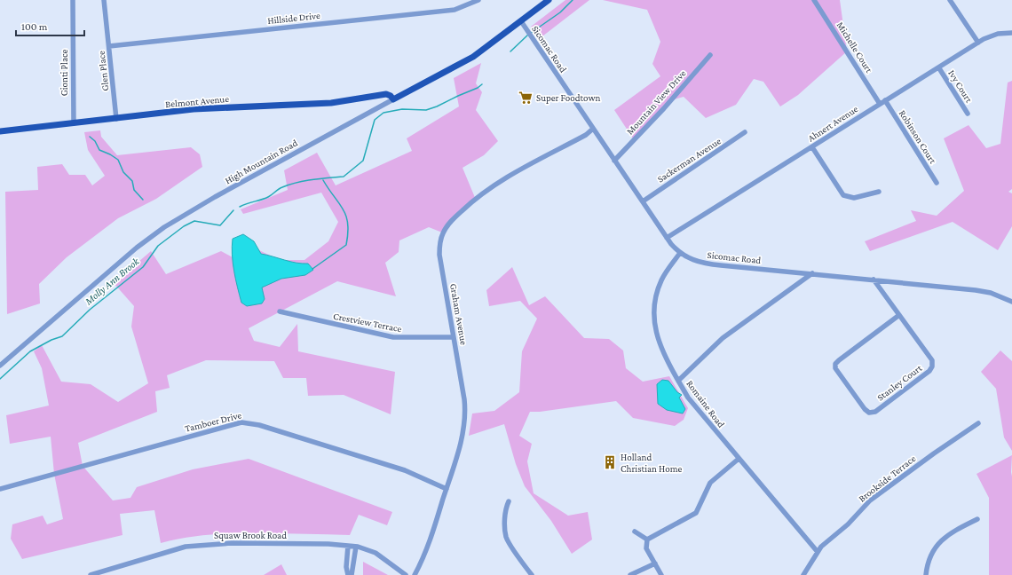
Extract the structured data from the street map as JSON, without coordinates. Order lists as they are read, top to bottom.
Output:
{
  "streets": {
    "main road": ["Belmont Avenue", "High Mountain Road"],
    "street": [
      "Hillside Drive",
      "Michelle Court",
      "Sicomac Road",
      "Glen Place",
      "Gionti Place",
      "Ivy Court",
      "Mountain View Drive",
      "Ahnert Avenue",
      "Robinson Court",
      "Sackerman Avenue",
      "Graham Avenue",
      "Crestview Terrace",
      "Stanley Court",
      "Romaine Road",
      "Tamboer Drive",
      "Brookside Terrace",
      "Squaw Brook Road"
    ]
  },
  "crossings": [
    ["Hillside Drive", "Glen Place"],
    ["Michelle Court", "Ahnert Avenue"],
    ["Sicomac Road", "Mountain View Drive"],
    ["Sicomac Road", "Ahnert Avenue"],
    ["Sicomac Road", "Sackerman Avenue"],
    ["Sicomac Road", "High Mountain Road"],
    ["Sicomac Road", "Graham Avenue"],
    ["Sicomac Road", "Stanley Court"],
    ["Sicomac Road", "Romaine Road"],
    ["Glen Place", "Belmont Avenue"],
    ["Gionti Place", "Belmont Avenue"],
    ["Ivy Court", "Ahnert Avenue"],
    ["Belmont Avenue", "High Mountain Road"],
    ["Ahnert Avenue", "Robinson Court"],
    ["Graham Avenue", "Crestview Terrace"],
    ["Graham Avenue", "Tamboer Drive"],
    ["Romaine Road", "Brookside Terrace"]
  ],
  "water": ["Molly Ann Brook"],
  "places": {
    "supermarket": ["Super Foodtown"],
    "building": ["Holland Christian Home"]
  },
  "scale_bar": "100 m"
}
